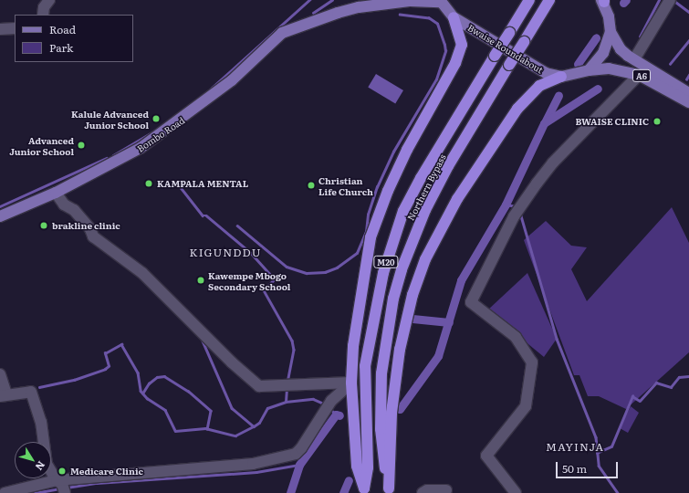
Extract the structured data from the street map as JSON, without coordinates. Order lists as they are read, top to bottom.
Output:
{
  "streets": {
    "highway": ["Northern Bypass", "M20"],
    "main road": ["Bwaise Roundabout", "A6", "Bombo Road"]
  },
  "crossings": [
    ["Bwaise Roundabout", "A6"],
    ["Bwaise Roundabout", "Bombo Road"]
  ],
  "districts": ["KIGUNDDU", "MAYINJA"],
  "places": [
    "Kalule Advanced Junior School",
    "BWAISE CLINIC",
    "Advanced Junior School",
    "KAMPALA MENTAL",
    "Christian Life Church",
    "brakline clinic",
    "Kawempe Mbogo Secondary School",
    "Medicare Clinic"
  ],
  "legend": ["Road", "Park"],
  "scale_bar": "50 m",
  "north": "bottom right"
}
